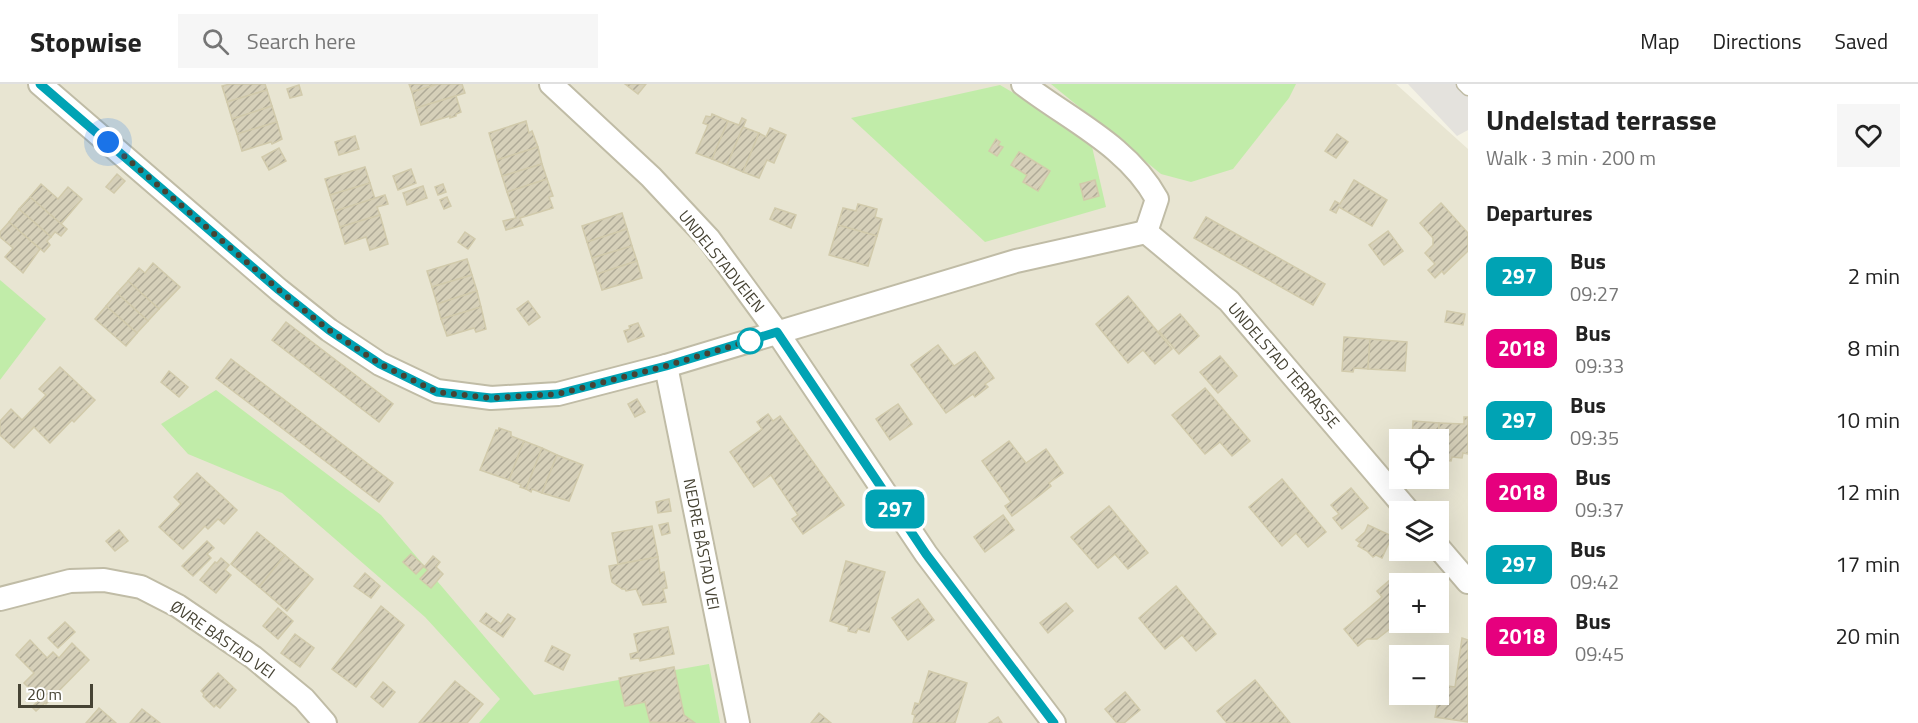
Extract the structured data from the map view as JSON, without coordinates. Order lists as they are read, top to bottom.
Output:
{
  "streets": {
    "street": [
      "UNDELSTADVEIEN",
      "UNDELSTAD TERRASSE",
      "NEDRE BÅSTAD VEI",
      "ØVRE BÅSTAD VEI"
    ]
  },
  "lines": ["bus line 297"],
  "scale_bar": "20 m",
  "page": {
    "header": "Stopwise",
    "search": "Search here",
    "nav": ["Map", "Directions", "Saved"],
    "on_map": "297",
    "heading": [
      ["Undelstad terrasse", "Walk · 3 min · 200 m"],
      "Departures"
    ],
    "list": [
      {
        "mark": "297",
        "name": "Bus",
        "note": "09:27",
        "value": "2 min"
      },
      {
        "mark": "2018",
        "name": "Bus",
        "note": "09:33",
        "value": "8 min"
      },
      {
        "mark": "297",
        "name": "Bus",
        "note": "09:35",
        "value": "10 min"
      },
      {
        "mark": "2018",
        "name": "Bus",
        "note": "09:37",
        "value": "12 min"
      },
      {
        "mark": "297",
        "name": "Bus",
        "note": "09:42",
        "value": "17 min"
      },
      {
        "mark": "2018",
        "name": "Bus",
        "note": "09:45",
        "value": "20 min"
      }
    ],
    "map_buttons": ["+", "−"],
    "scale": "20 m"
  }
}
